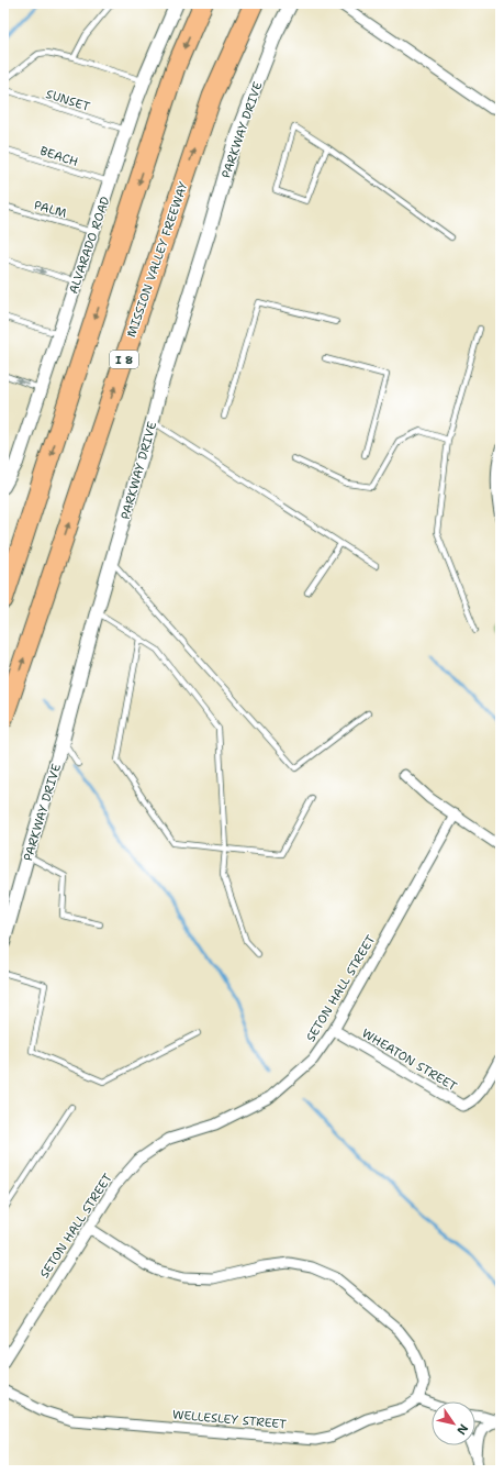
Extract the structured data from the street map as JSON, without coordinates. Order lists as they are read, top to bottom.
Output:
{
  "streets": {
    "highway": ["MISSION VALLEY FREEWAY", "I 8"],
    "street": [
      "PARKWAY DRIVE",
      "ALVARADO ROAD",
      "SETON HALL STREET",
      "WHEATON STREET",
      "WELLESLEY STREET"
    ],
    "lane": ["SUNSET", "BEACH", "PALM"]
  },
  "crossings": [
    ["SUNSET", "ALVARADO ROAD"],
    ["BEACH", "ALVARADO ROAD"],
    ["PALM", "ALVARADO ROAD"],
    ["SETON HALL STREET", "WHEATON STREET"]
  ],
  "north": "bottom right"
}
